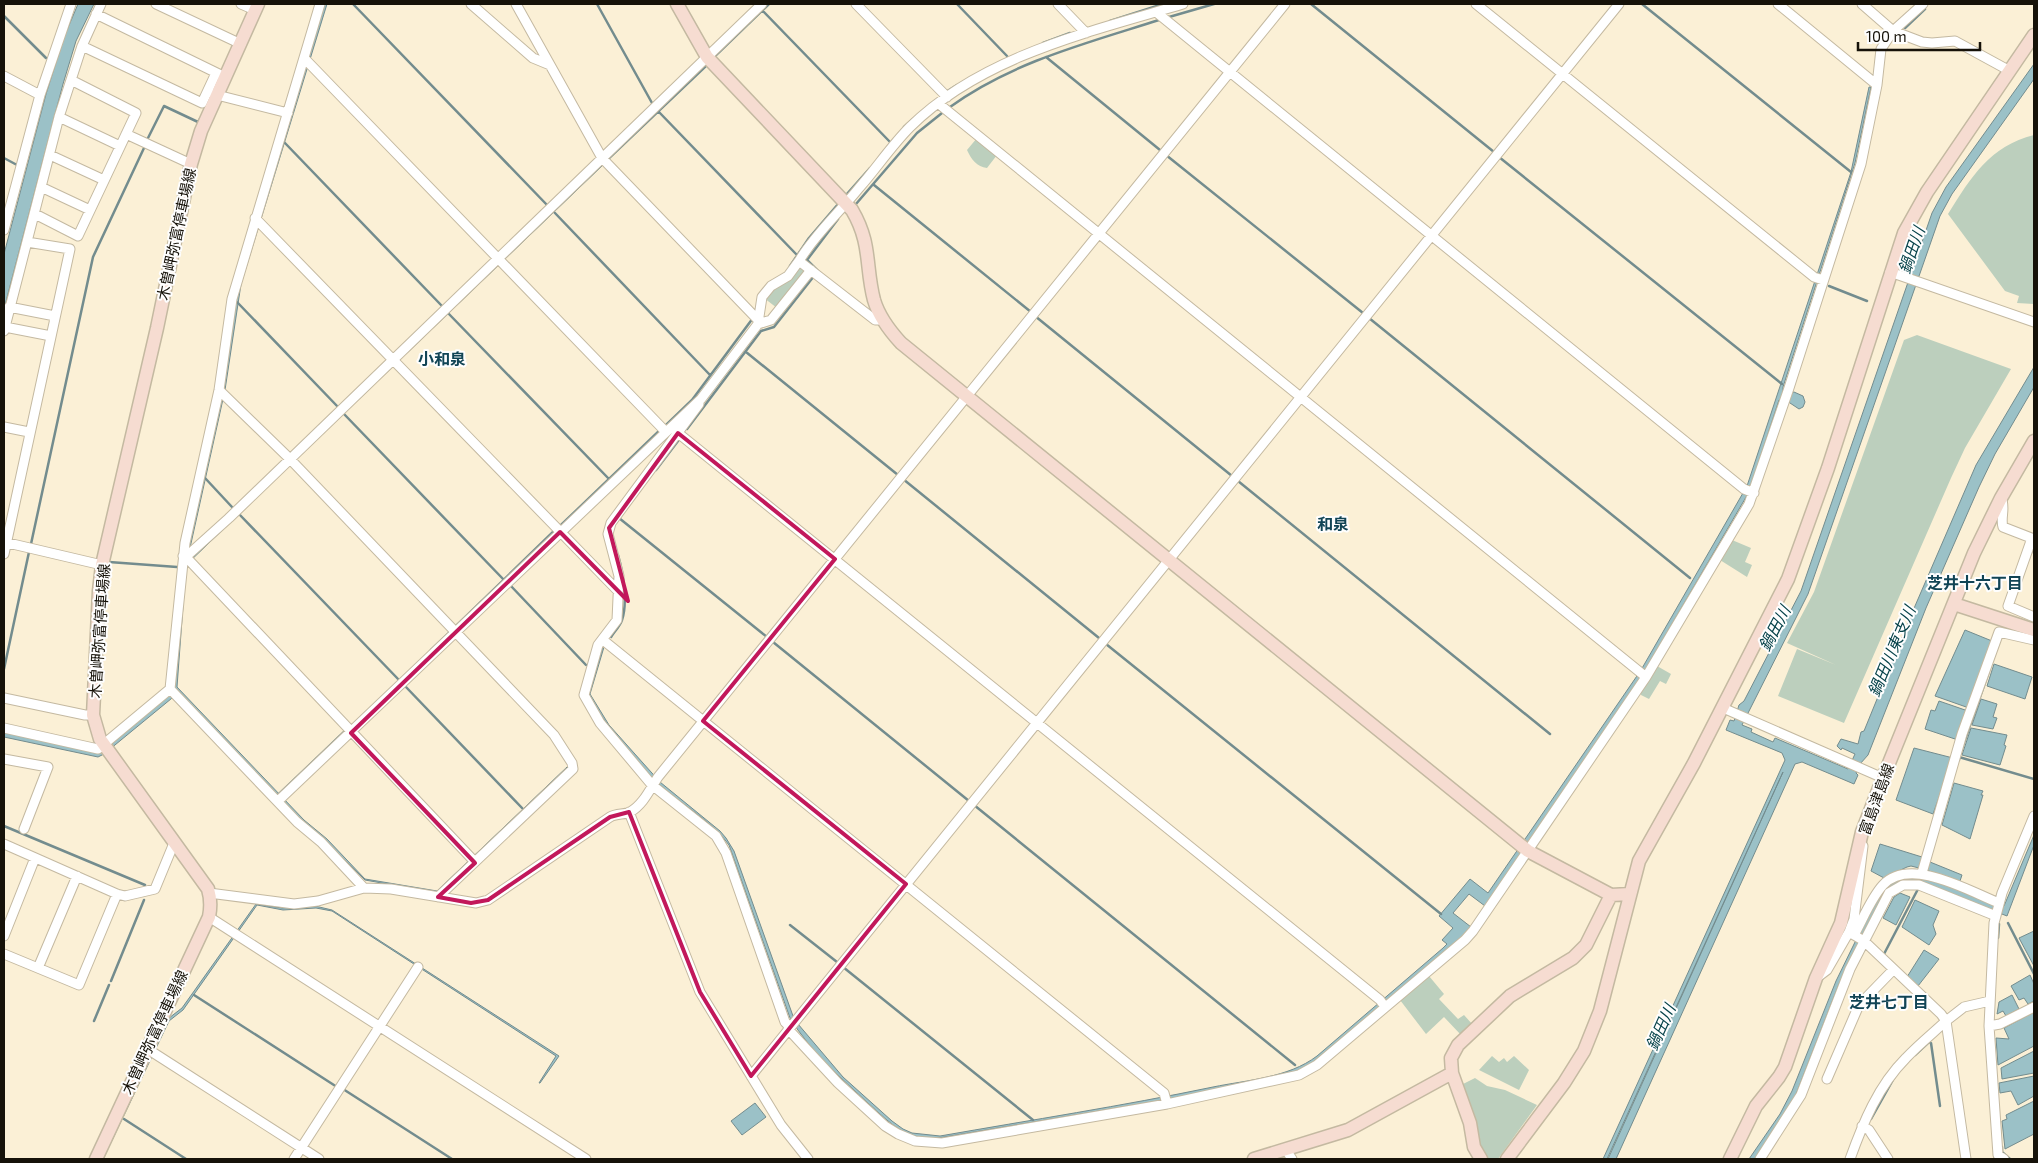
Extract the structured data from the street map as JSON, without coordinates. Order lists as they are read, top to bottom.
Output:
{
  "streets": {
    "street": ["木曽岬弥富停車場線", "富島津島線"]
  },
  "districts": [
    "小和泉",
    "和泉",
    "芝井十六丁目",
    "芝井七丁目"
  ],
  "water": ["鍋田川", "鍋田川東支川"],
  "scale_bar": "100 m"
}
